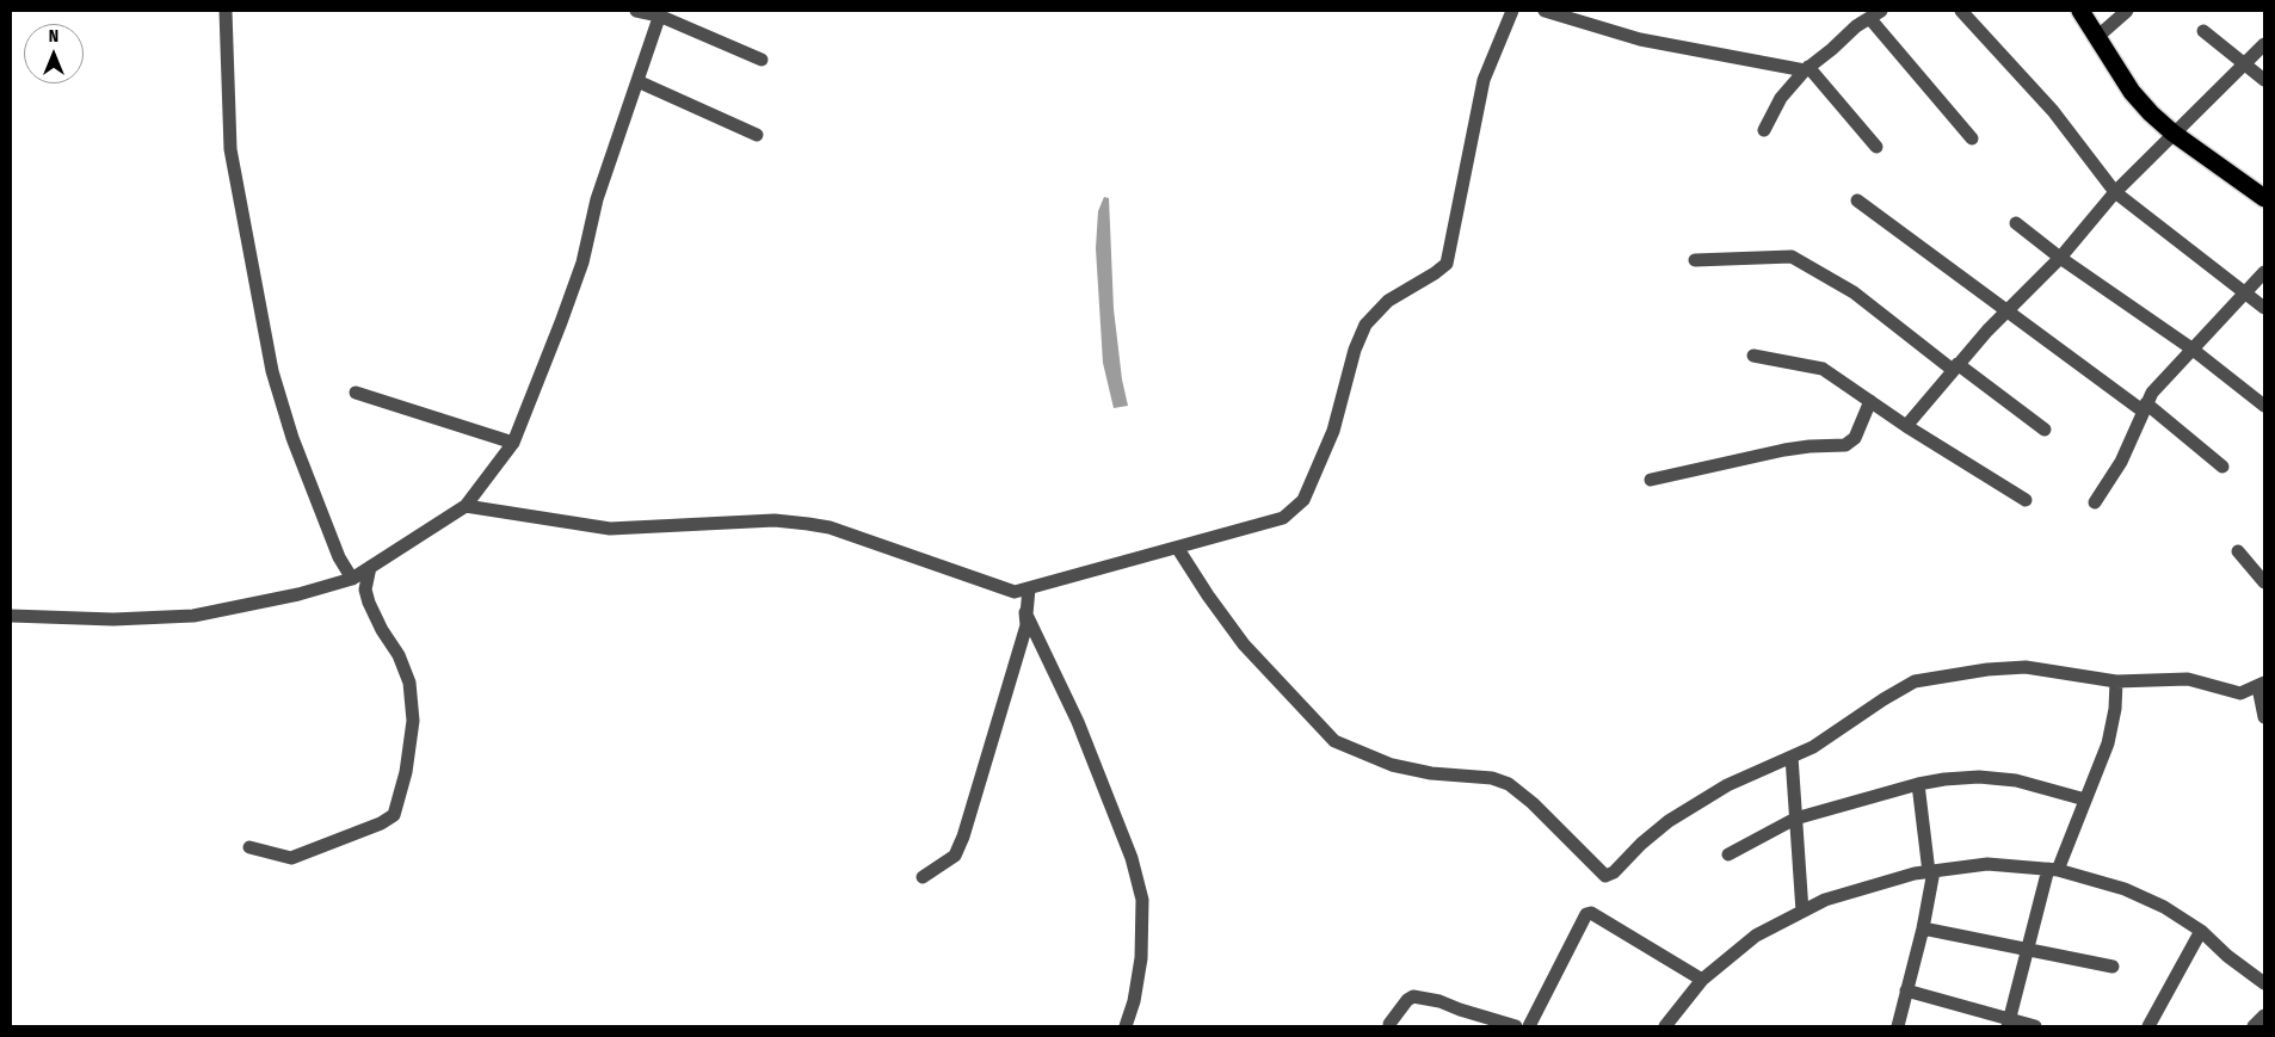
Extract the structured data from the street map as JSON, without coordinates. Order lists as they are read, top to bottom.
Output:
{
  "north": "top"
}
